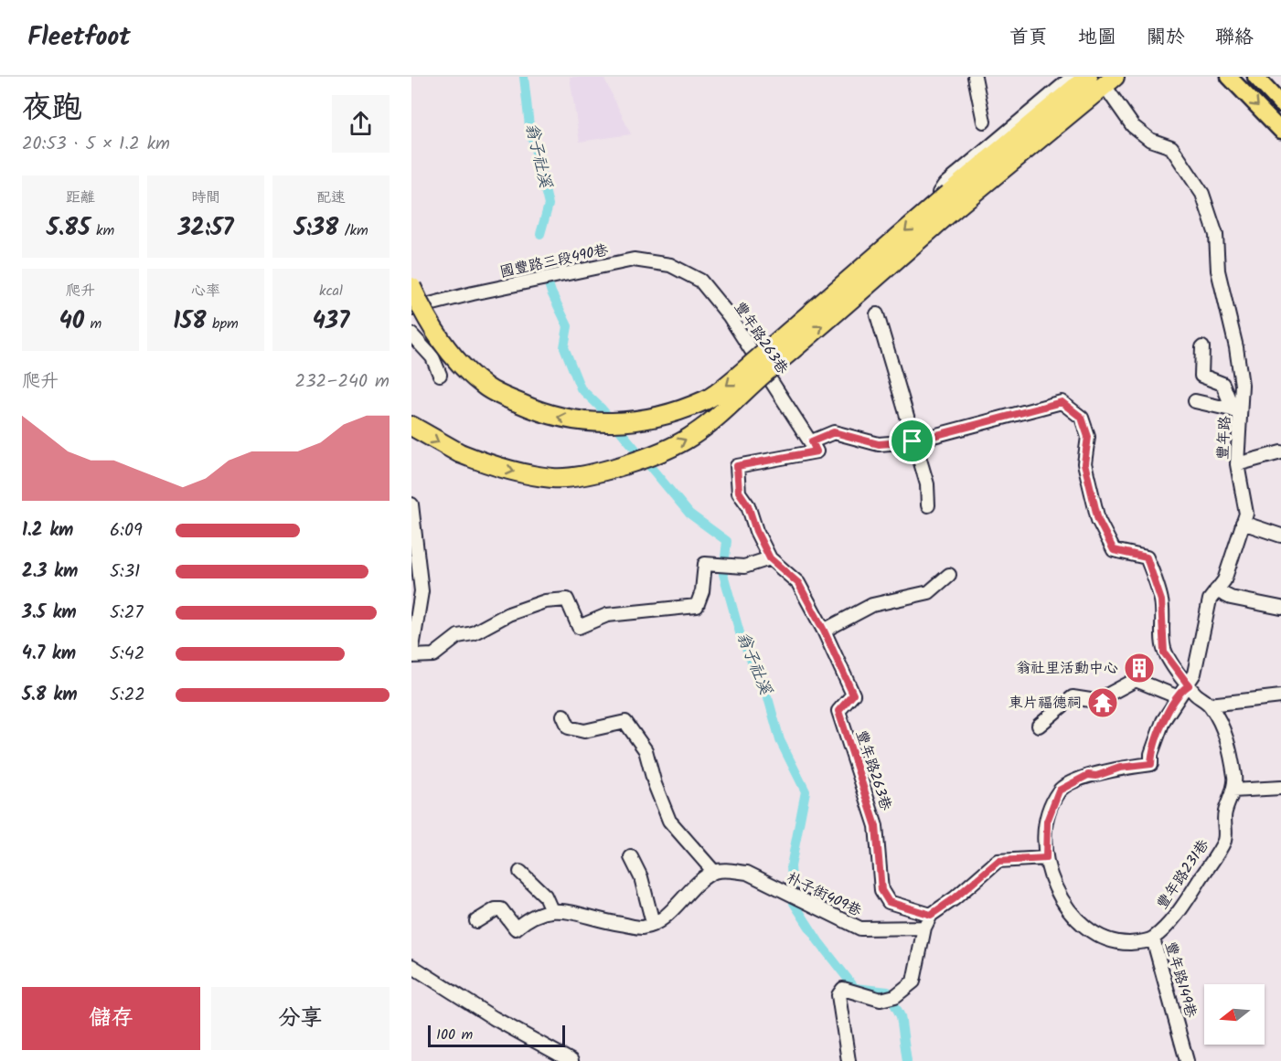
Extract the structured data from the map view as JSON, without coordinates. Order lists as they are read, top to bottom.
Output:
{
  "streets": {
    "street": [
      "國豐路三段490巷",
      "豐年路263巷",
      "豐年路",
      "豐年路231巷",
      "朴子街409巷",
      "豐年路149巷"
    ]
  },
  "crossings": [
    ["國豐路三段490巷", "豐年路263巷"],
    ["豐年路231巷", "豐年路149巷"]
  ],
  "water": ["翁子社溪"],
  "places": {
    "building": ["翁社里活動中心"],
    "temple": ["東片福德祠"]
  },
  "scale_bar": "100 m",
  "north": "left",
  "page": {
    "header": "Fleetfoot",
    "nav": [
      "首頁",
      "地圖",
      "關於",
      "聯絡"
    ],
    "heading": ["夜跑", "20:53 · 5 × 1.2 km"],
    "stats": [
      ["距離", "5.85 km"],
      ["時間", "32:57"],
      ["配速", "5:38 /km"],
      ["爬升", "40 m"],
      ["心率", "158 bpm"],
      ["kcal", "437"]
    ],
    "chart": ["爬升", "232–240 m"],
    "list": [
      {
        "name": "1.2 km",
        "note": "6:09"
      },
      {
        "name": "2.3 km",
        "note": "5:31"
      },
      {
        "name": "3.5 km",
        "note": "5:27"
      },
      {
        "name": "4.7 km",
        "note": "5:42"
      },
      {
        "name": "5.8 km",
        "note": "5:22"
      }
    ],
    "buttons": ["儲存", "分享"],
    "scale": "100 m"
  }
}
